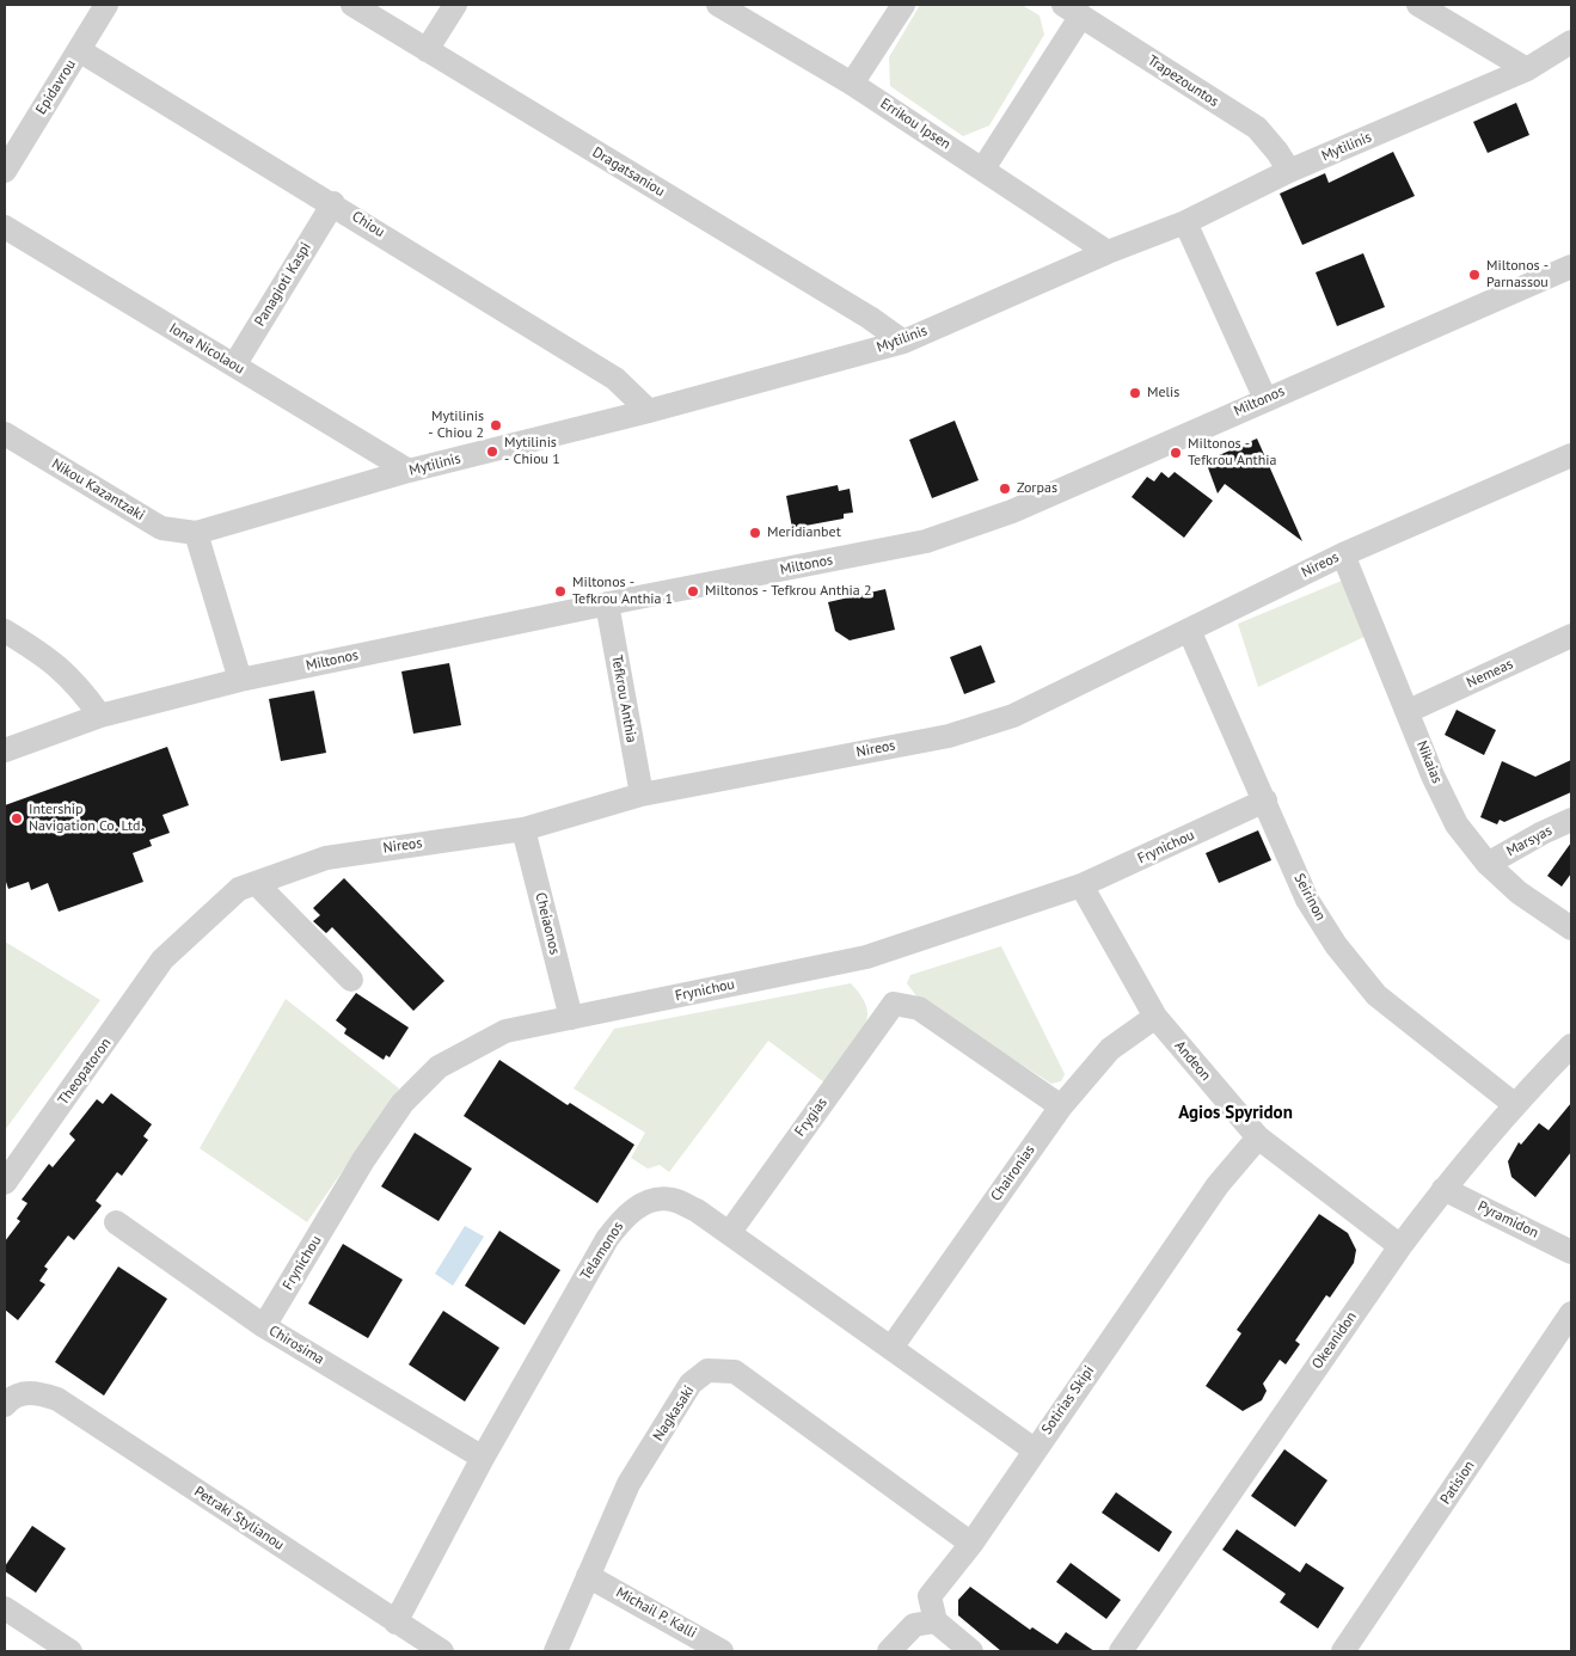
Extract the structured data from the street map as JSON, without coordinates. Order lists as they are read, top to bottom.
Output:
{
  "streets": {
    "street": [
      "Trapezountos",
      "Epidavrou",
      "Errikou Ipsen",
      "Mytilinis",
      "Dragatsaniou",
      "Chiou",
      "Panagioti Kaspi",
      "Iona Nicolaou",
      "Miltonos",
      "Nikou Kazantzaki",
      "Nireos",
      "Nemeas",
      "Tefkrou Anthia",
      "Nikaias",
      "Marsyas",
      "Frynichou",
      "Seirinon",
      "Cheiaonos",
      "Andeon",
      "Theopatoron",
      "Frygias",
      "Chaironias",
      "Pyramidon",
      "Telamonos",
      "Okeanidon",
      "Chirosima",
      "Sotirias Skipi",
      "Nagkasaki",
      "Patision",
      "Petraki Stylianou",
      "Michail P. Kalli"
    ]
  },
  "crossings": [
    ["Trapezountos", "Mytilinis"],
    ["Epidavrou", "Chiou"],
    ["Errikou Ipsen", "Mytilinis"],
    ["Mytilinis", "Dragatsaniou"],
    ["Mytilinis", "Chiou"],
    ["Mytilinis", "Iona Nicolaou"],
    ["Mytilinis", "Nikou Kazantzaki"],
    ["Chiou", "Panagioti Kaspi"],
    ["Panagioti Kaspi", "Iona Nicolaou"],
    ["Miltonos", "Tefkrou Anthia"],
    ["Nireos", "Tefkrou Anthia"],
    ["Nireos", "Nikaias"],
    ["Nireos", "Seirinon"],
    ["Nireos", "Cheiaonos"],
    ["Nireos", "Theopatoron"],
    ["Nemeas", "Nikaias"],
    ["Nikaias", "Marsyas"],
    ["Frynichou", "Seirinon"],
    ["Frynichou", "Cheiaonos"],
    ["Frynichou", "Andeon"],
    ["Frynichou", "Chirosima"],
    ["Seirinon", "Okeanidon"],
    ["Andeon", "Chaironias"],
    ["Andeon", "Okeanidon"],
    ["Andeon", "Sotirias Skipi"],
    ["Frygias", "Chaironias"],
    ["Frygias", "Telamonos"],
    ["Chaironias", "Telamonos"],
    ["Pyramidon", "Okeanidon"],
    ["Telamonos", "Chirosima"],
    ["Telamonos", "Sotirias Skipi"],
    ["Telamonos", "Petraki Stylianou"],
    ["Sotirias Skipi", "Nagkasaki"],
    ["Nagkasaki", "Michail P. Kalli"]
  ],
  "districts": ["Agios Spyridon"],
  "places": [
    "Miltonos - Parnassou",
    "Melis",
    "Mytilinis - Chiou 2",
    "Mytilinis - Chiou 1",
    "Miltonos - Tefkrou Anthia",
    "Zorpas",
    "Meridianbet",
    "Miltonos - Tefkrou Anthia 1",
    "Miltonos - Tefkrou Anthia 2",
    "Intership Navigation Co. Ltd."
  ]
}
